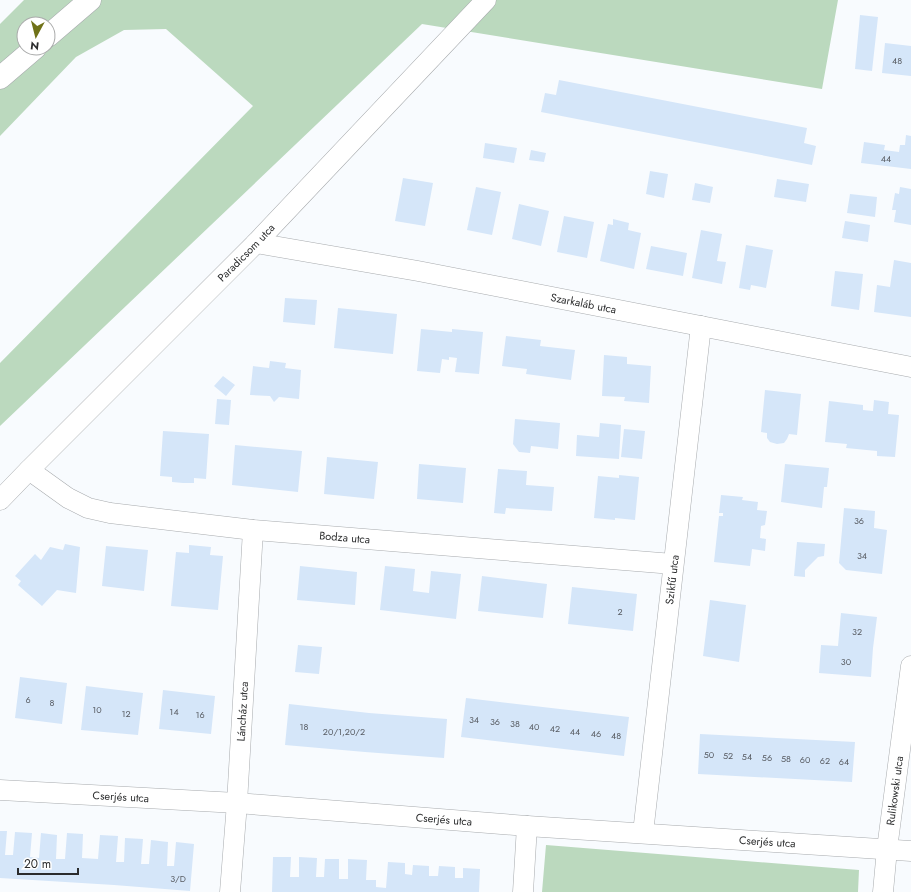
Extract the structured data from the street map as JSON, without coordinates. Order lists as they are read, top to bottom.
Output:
{
  "streets": {
    "street": [
      "Paradicsom utca",
      "Szarkaláb utca",
      "Bodza utca",
      "Szikfű utca",
      "Láncház utca",
      "Rulikowski utca",
      "Cserjés utca"
    ]
  },
  "crossings": [
    ["Paradicsom utca", "Szarkaláb utca"],
    ["Paradicsom utca", "Bodza utca"],
    ["Szarkaláb utca", "Szikfű utca"],
    ["Bodza utca", "Szikfű utca"],
    ["Bodza utca", "Láncház utca"],
    ["Szikfű utca", "Cserjés utca"],
    ["Láncház utca", "Cserjés utca"],
    ["Rulikowski utca", "Cserjés utca"]
  ],
  "house_numbers": [
    "48",
    "44",
    "36",
    "34",
    "2",
    "32",
    "30",
    "6",
    "8",
    "10",
    "14",
    "12",
    "16",
    "34",
    "36",
    "38",
    "18",
    "40",
    "42",
    "20/1,20/2",
    "44",
    "46",
    "48",
    "50",
    "52",
    "54",
    "56",
    "58",
    "60",
    "62",
    "64",
    "3/D"
  ],
  "scale_bar": "20 m",
  "north": "bottom"
}
